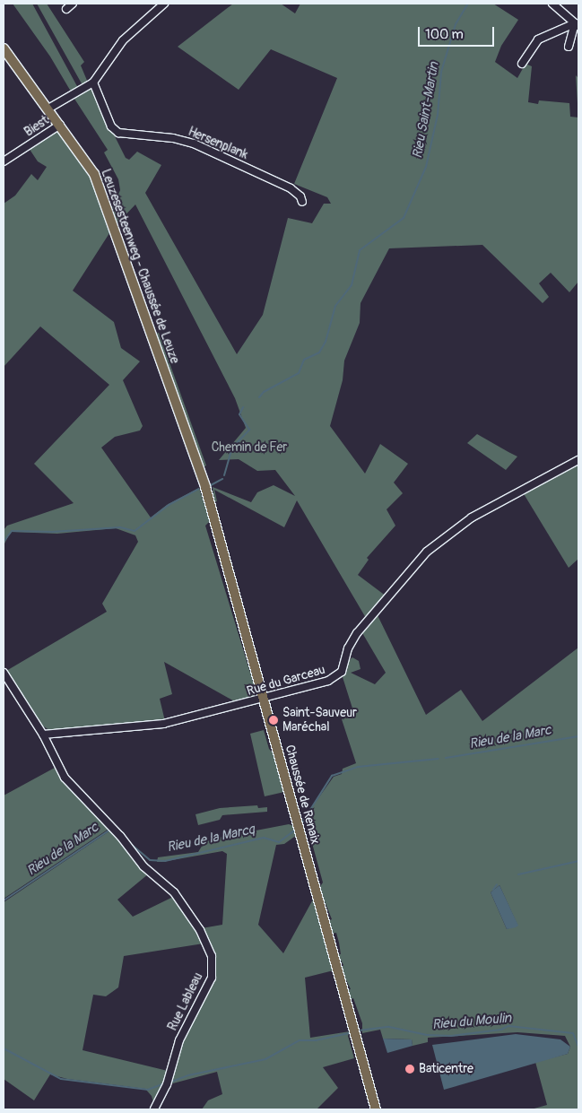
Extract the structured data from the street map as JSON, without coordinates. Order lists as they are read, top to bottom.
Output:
{
  "streets": {
    "main road": ["Leuzesesteenweg - Chaussée de Leuze", "Chaussée de Renaix"],
    "street": [
      "Biest",
      "Hersenplank",
      "Rue du Garceau",
      "Rue Lableau"
    ]
  },
  "crossings": [
    ["Biest", "Leuzesesteenweg - Chaussée de Leuze"],
    ["Leuzesesteenweg - Chaussée de Leuze", "Chaussée de Renaix"],
    ["Rue du Garceau", "Chaussée de Renaix"],
    ["Rue du Garceau", "Rue Lableau"]
  ],
  "water": [
    "Rieu Saint-Martin",
    "Rieu de la Marc",
    "Rieu de la Marcq",
    "Rieu du Moulin"
  ],
  "parks": ["Chemin de Fer"],
  "places": ["Saint-Sauveur Maréchal", "Baticentre"],
  "scale_bar": "100 m"
}
